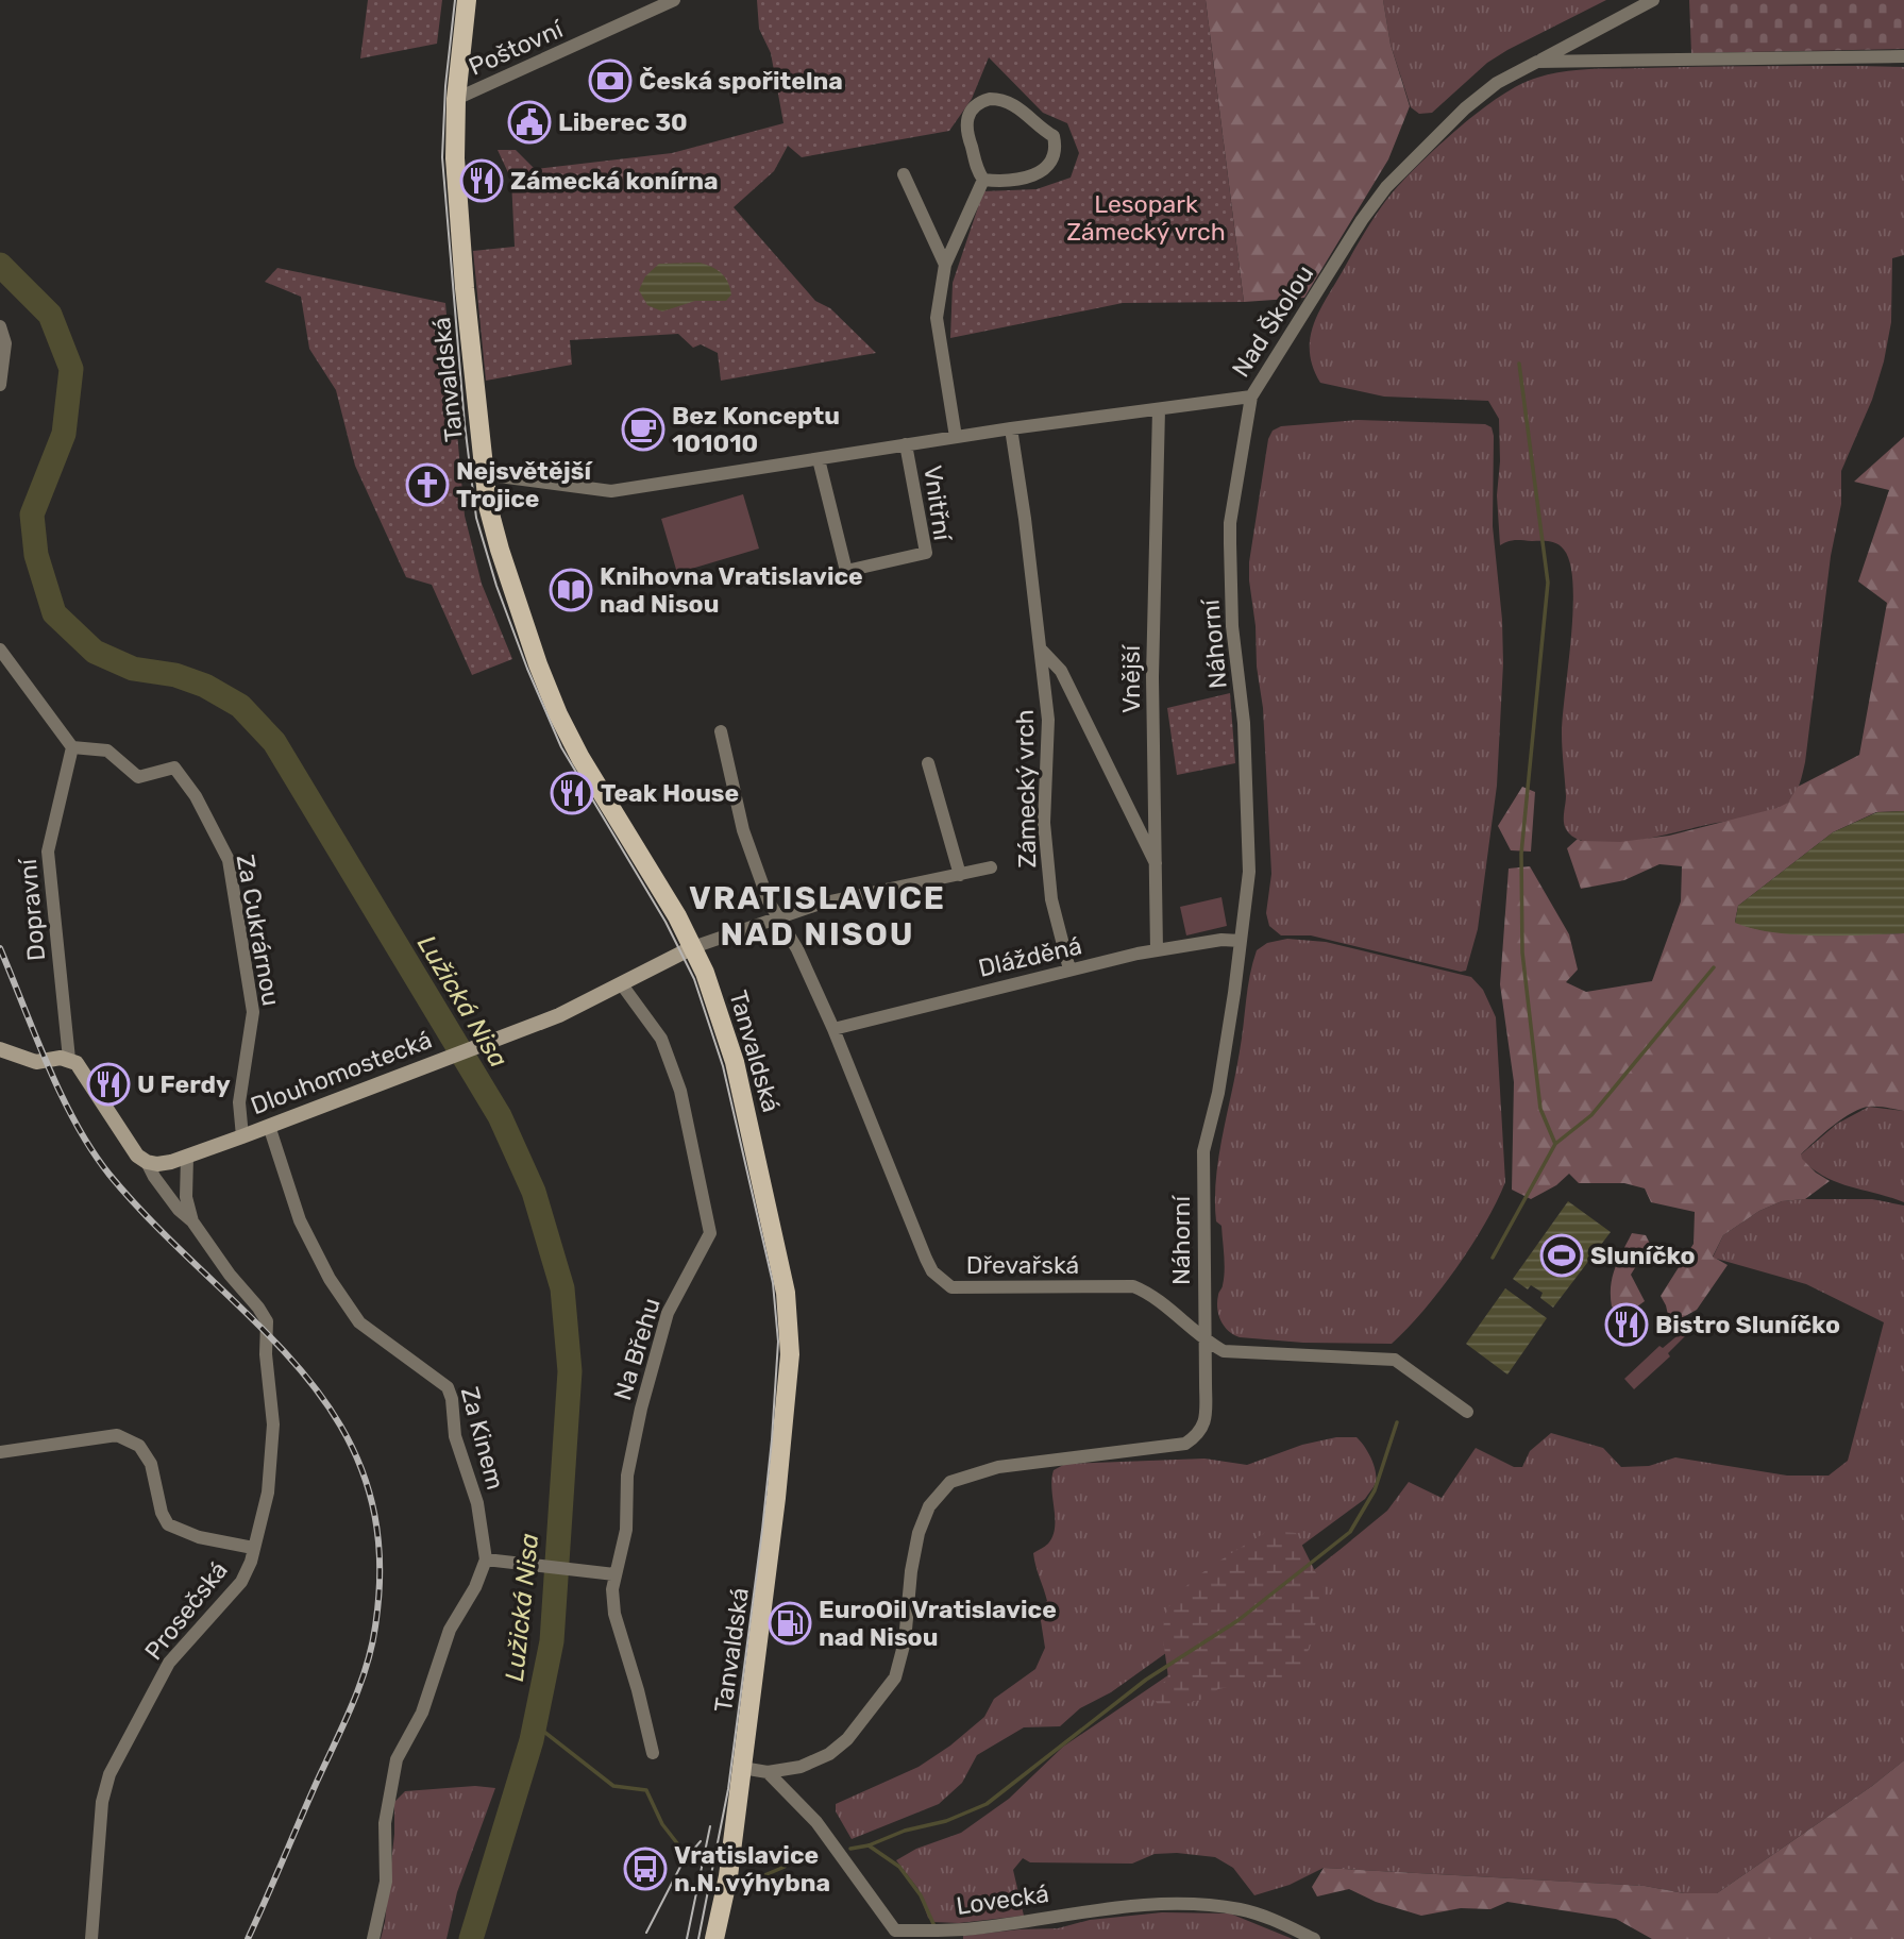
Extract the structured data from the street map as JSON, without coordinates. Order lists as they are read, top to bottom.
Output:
{
  "streets": {
    "main road": ["Tanvaldská"],
    "street": [
      "Poštovní",
      "Nad Školou",
      "Vnitřní",
      "Náhorní",
      "Vnější",
      "Zámecký vrch",
      "Dopravní",
      "Za Cukrárnou",
      "Dlážděná",
      "Dlouhomostecká",
      "Dřevařská",
      "Na Břehu",
      "Za Kinem",
      "Prosečská",
      "Lovecká"
    ]
  },
  "crossings": [
    ["Poštovní", "Tanvaldská"],
    ["Nad Školou", "Tanvaldská"],
    ["Nad Školou", "Vnitřní"],
    ["Nad Školou", "Náhorní"],
    ["Nad Školou", "Vnější"],
    ["Nad Školou", "Zámecký vrch"],
    ["Tanvaldská", "Náhorní"],
    ["Tanvaldská", "Dlouhomostecká"],
    ["Náhorní", "Dlážděná"],
    ["Náhorní", "Dřevařská"],
    ["Náhorní", "Lovecká"],
    ["Vnější", "Zámecký vrch"],
    ["Vnější", "Dlážděná"],
    ["Zámecký vrch", "Dlážděná"],
    ["Dopravní", "Za Cukrárnou"],
    ["Za Cukrárnou", "Dlouhomostecká"],
    ["Dlážděná", "Dřevařská"],
    ["Dlouhomostecká", "Na Břehu"],
    ["Dlouhomostecká", "Za Kinem"],
    ["Dlouhomostecká", "Prosečská"]
  ],
  "districts": ["VRATISLAVICE NAD NISOU"],
  "water": ["Lužická Nisa"],
  "parks": ["Lesopark Zámecký vrch"],
  "places": {
    "bank": ["Česká spořitelna"],
    "public building": ["Liberec 30"],
    "restaurant": [
      "Zámecká konírna",
      "Teak House",
      "U Ferdy",
      "Bistro Sluníčko"
    ],
    "cafe": ["Bez Konceptu 101010"],
    "church": ["Nejsvětější Trojice"],
    "library": ["Knihovna Vratislavice nad Nisou"],
    "sports": ["Sluníčko"],
    "fuel station": ["EuroOil Vratislavice nad Nisou"],
    "bus stop": ["Vratislavice n.N. výhybna"]
  }
}
